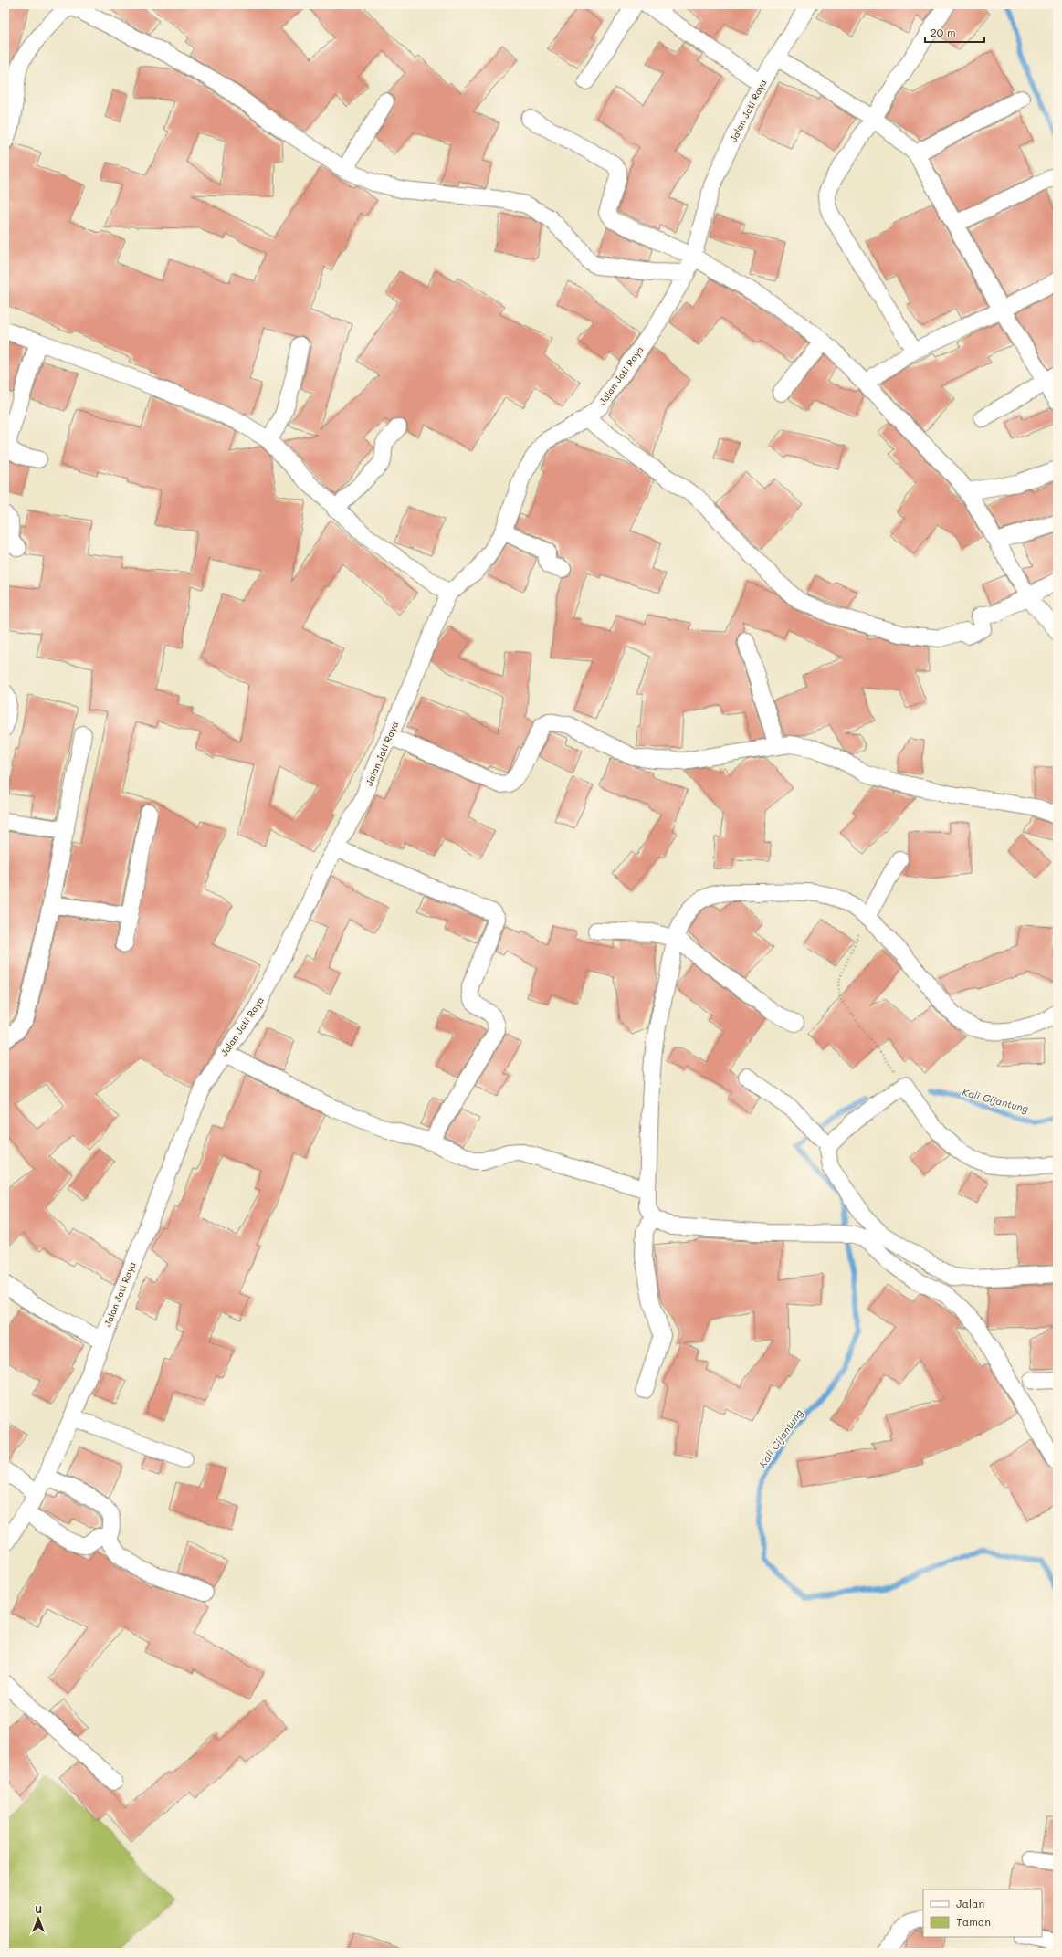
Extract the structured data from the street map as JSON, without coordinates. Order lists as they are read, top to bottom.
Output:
{
  "streets": {
    "street": ["Jalan Jati Raya"]
  },
  "water": ["Kali Cijantung"],
  "legend": ["Jalan", "Taman"],
  "scale_bar": "20 m",
  "north": "top"
}
